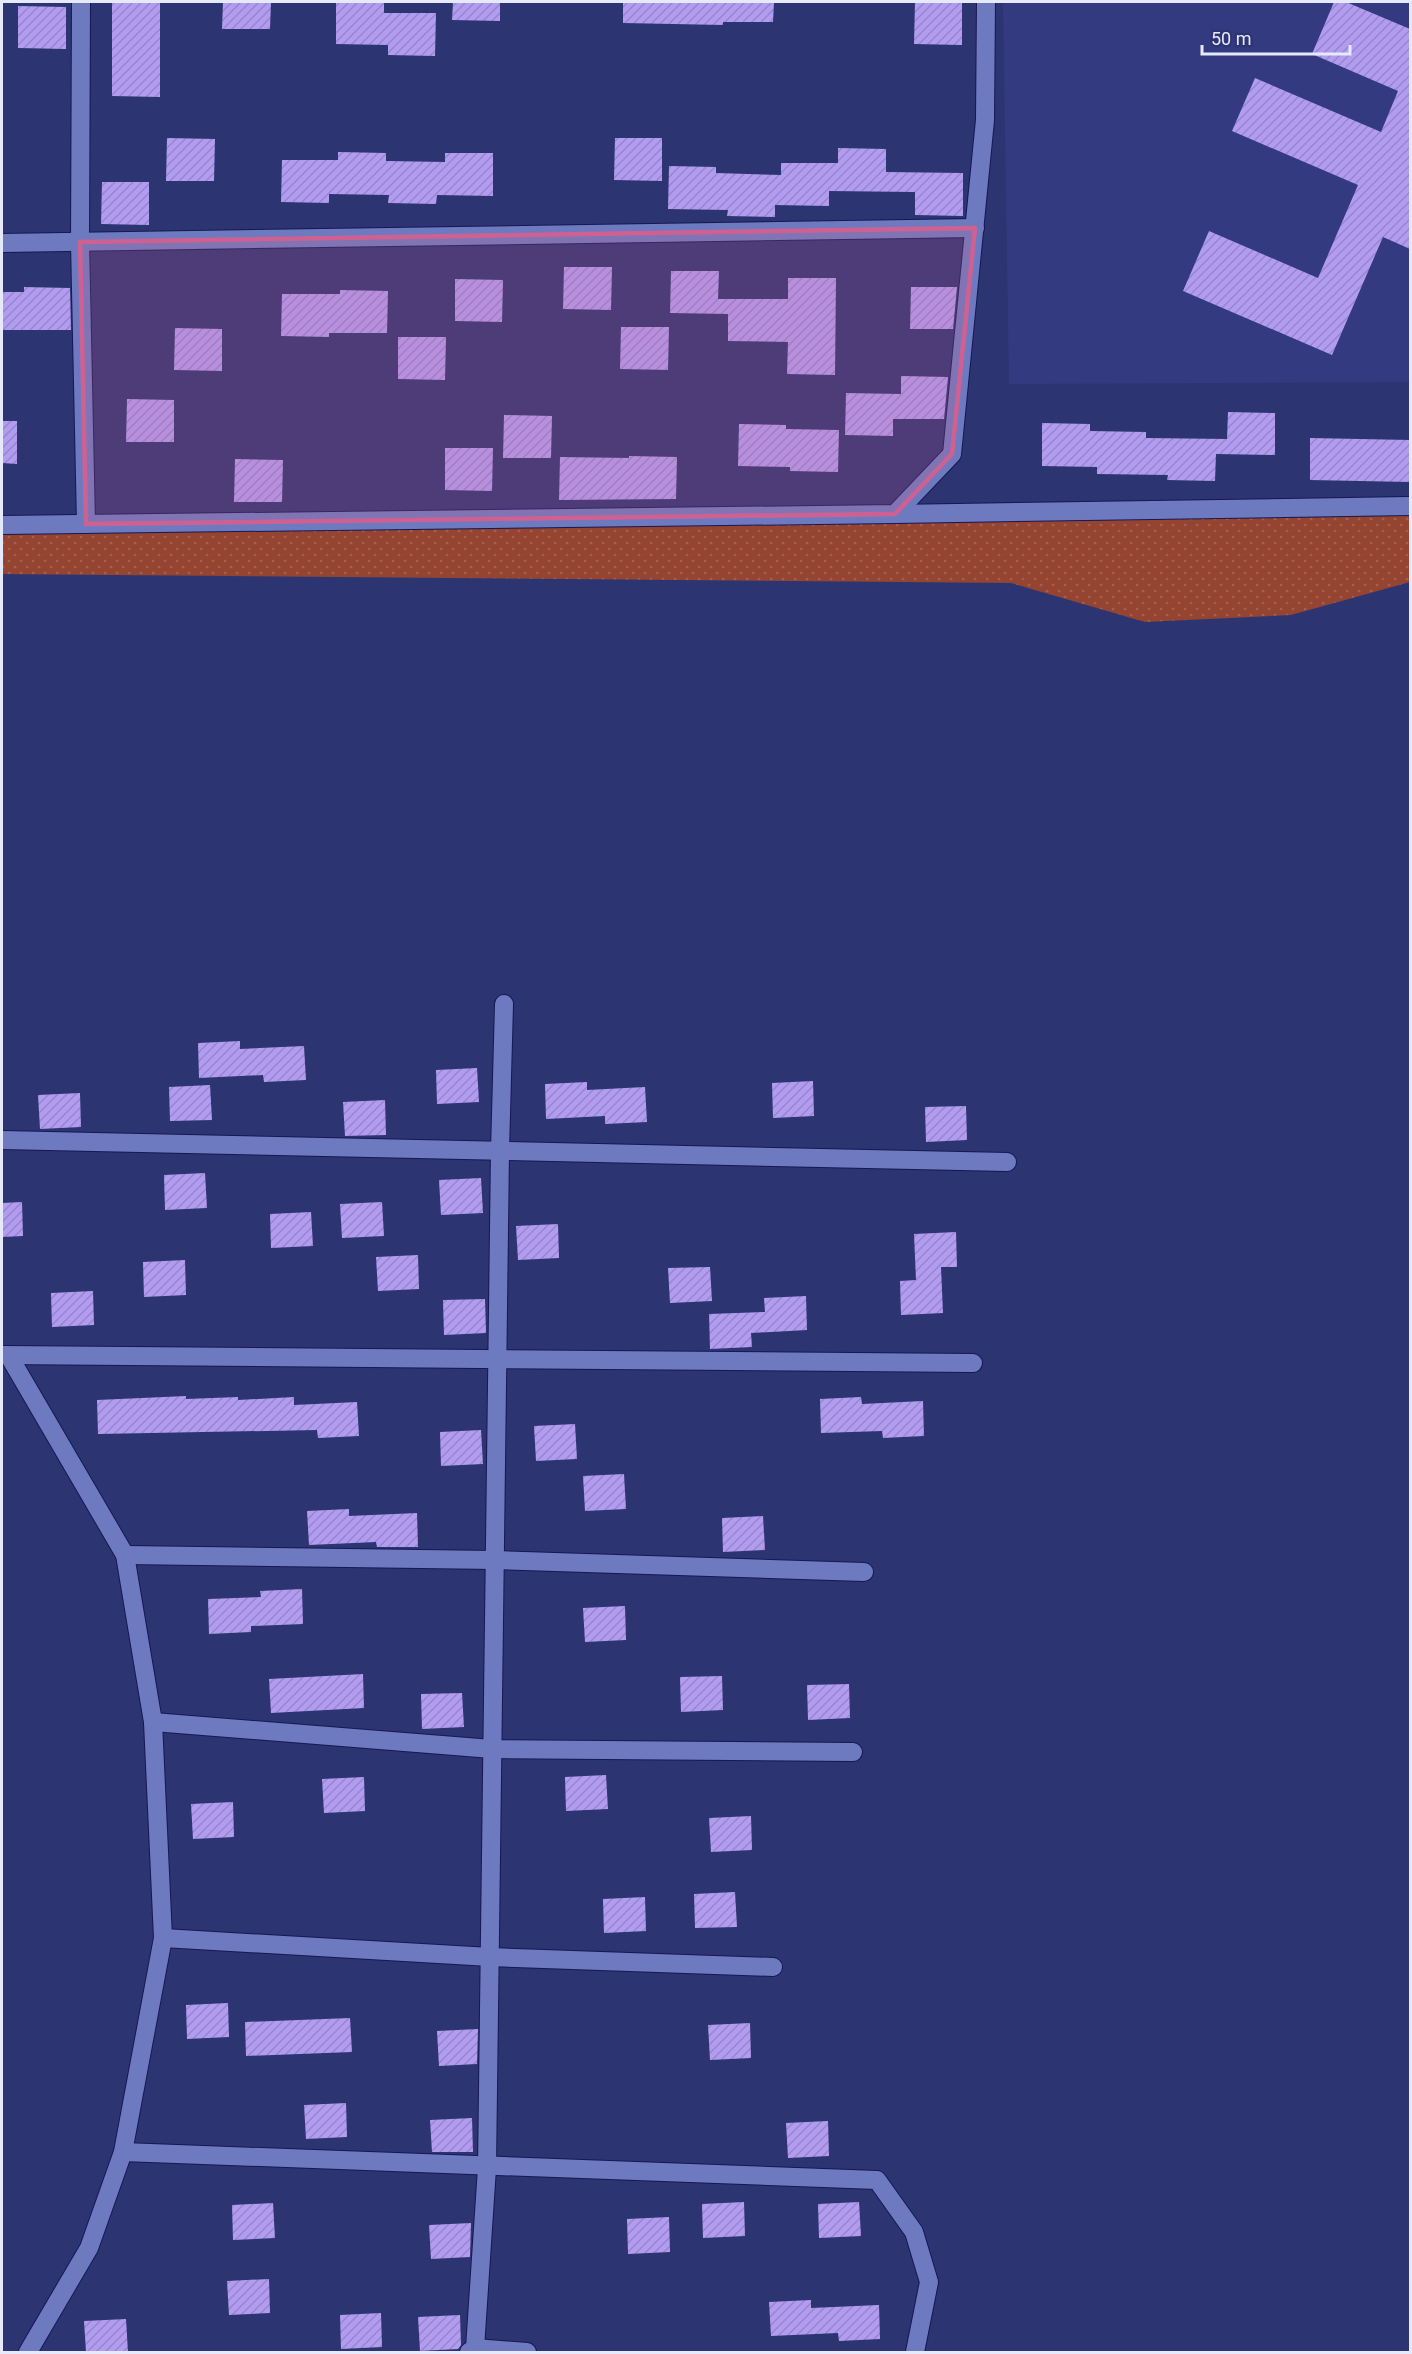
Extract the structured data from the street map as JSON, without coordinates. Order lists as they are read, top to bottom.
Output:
{
  "scale_bar": "50 m"
}
